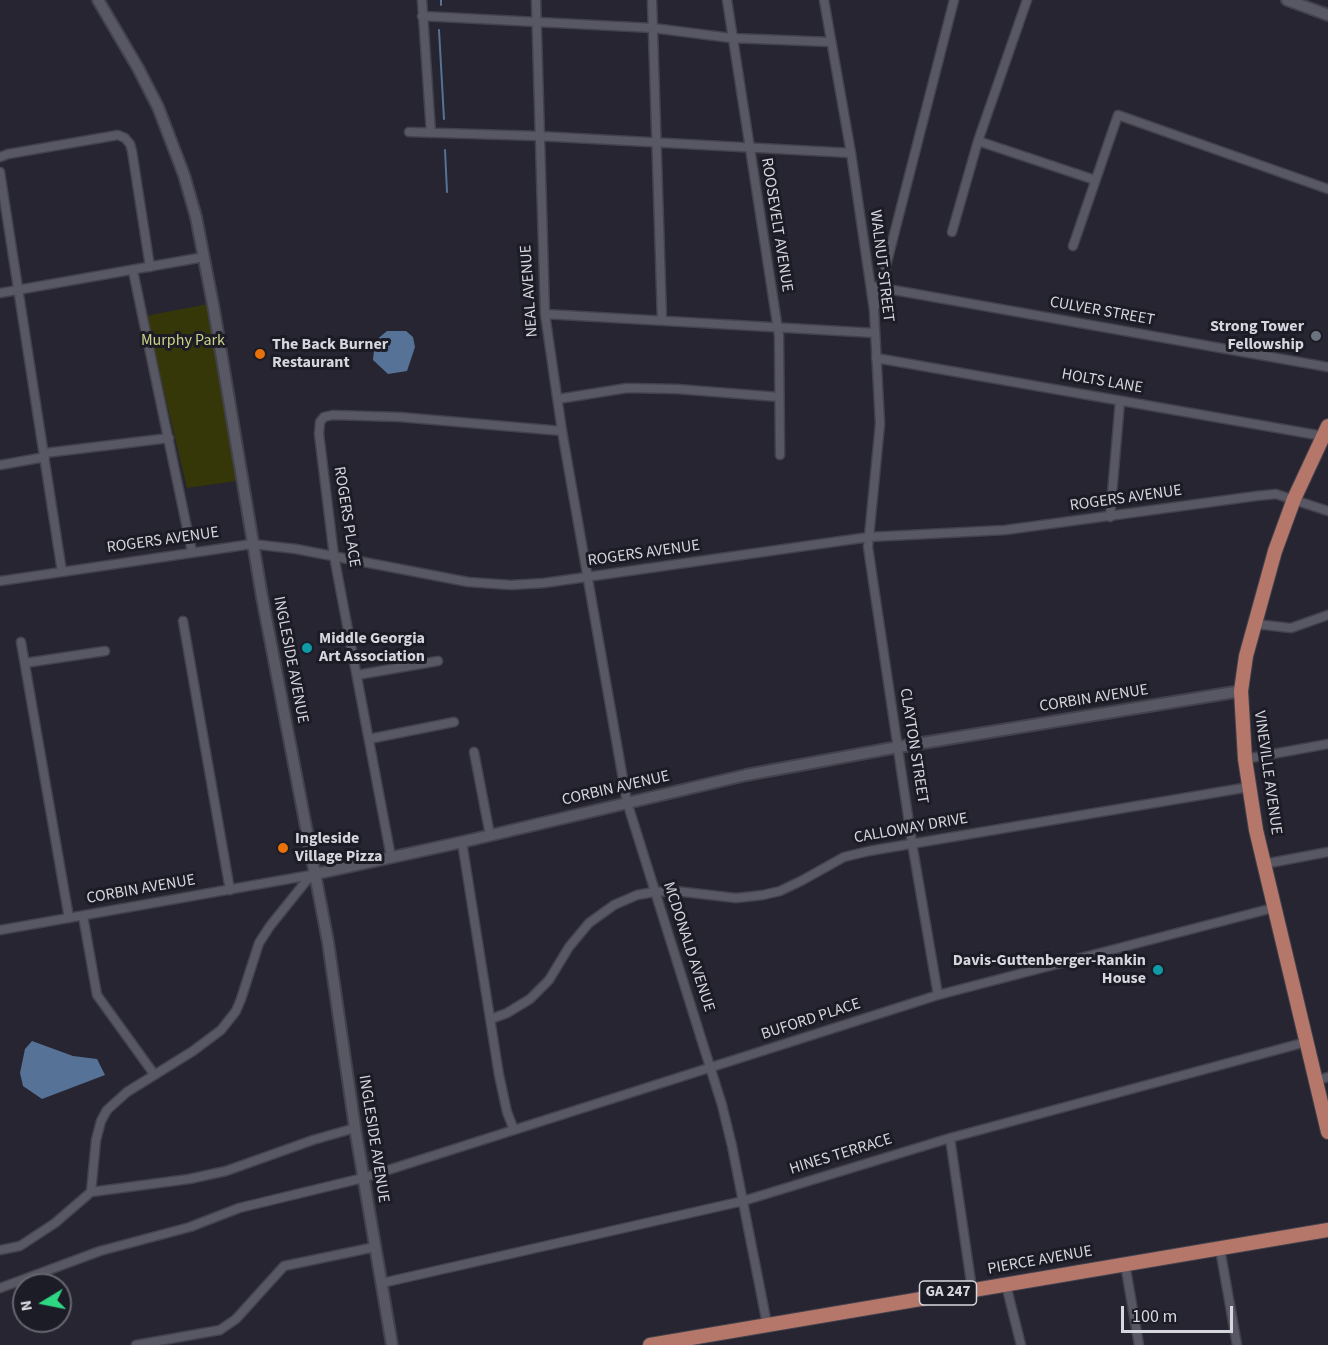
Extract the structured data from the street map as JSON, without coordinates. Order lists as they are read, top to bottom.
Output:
{
  "streets": {
    "main road": ["VINEVILLE AVENUE", "PIERCE AVENUE", "GA 247"],
    "street": [
      "ROOSEVELT AVENUE",
      "WALNUT STREET",
      "NEAL AVENUE",
      "CULVER STREET",
      "HOLTS LANE",
      "ROGERS AVENUE",
      "ROGERS PLACE",
      "INGLESIDE AVENUE",
      "CORBIN AVENUE",
      "CLAYTON STREET",
      "CALLOWAY DRIVE",
      "MCDONALD AVENUE",
      "BUFORD PLACE",
      "HINES TERRACE"
    ]
  },
  "crossings": [
    ["WALNUT STREET", "CULVER STREET"],
    ["WALNUT STREET", "HOLTS LANE"],
    ["WALNUT STREET", "ROGERS AVENUE"],
    ["WALNUT STREET", "CLAYTON STREET"],
    ["NEAL AVENUE", "ROGERS AVENUE"],
    ["NEAL AVENUE", "ROGERS PLACE"],
    ["NEAL AVENUE", "MCDONALD AVENUE"],
    ["HOLTS LANE", "VINEVILLE AVENUE"],
    ["ROGERS AVENUE", "ROGERS PLACE"],
    ["ROGERS AVENUE", "INGLESIDE AVENUE"],
    ["ROGERS AVENUE", "CLAYTON STREET"],
    ["ROGERS AVENUE", "VINEVILLE AVENUE"],
    ["ROGERS AVENUE", "MCDONALD AVENUE"],
    ["ROGERS PLACE", "CORBIN AVENUE"],
    ["INGLESIDE AVENUE", "CORBIN AVENUE"],
    ["INGLESIDE AVENUE", "BUFORD PLACE"],
    ["INGLESIDE AVENUE", "HINES TERRACE"],
    ["CORBIN AVENUE", "CLAYTON STREET"],
    ["CORBIN AVENUE", "VINEVILLE AVENUE"],
    ["CORBIN AVENUE", "MCDONALD AVENUE"],
    ["CLAYTON STREET", "CALLOWAY DRIVE"],
    ["CLAYTON STREET", "BUFORD PLACE"],
    ["VINEVILLE AVENUE", "CALLOWAY DRIVE"],
    ["VINEVILLE AVENUE", "BUFORD PLACE"],
    ["VINEVILLE AVENUE", "HINES TERRACE"],
    ["CALLOWAY DRIVE", "MCDONALD AVENUE"],
    ["MCDONALD AVENUE", "BUFORD PLACE"],
    ["MCDONALD AVENUE", "HINES TERRACE"],
    ["MCDONALD AVENUE", "PIERCE AVENUE"]
  ],
  "parks": ["Murphy Park"],
  "places": [
    "Strong Tower Fellowship",
    "The Back Burner Restaurant",
    "Middle Georgia Art Association",
    "Ingleside Village Pizza",
    "Davis-Guttenberger-Rankin House"
  ],
  "scale_bar": "100 m",
  "north": "left"
}
